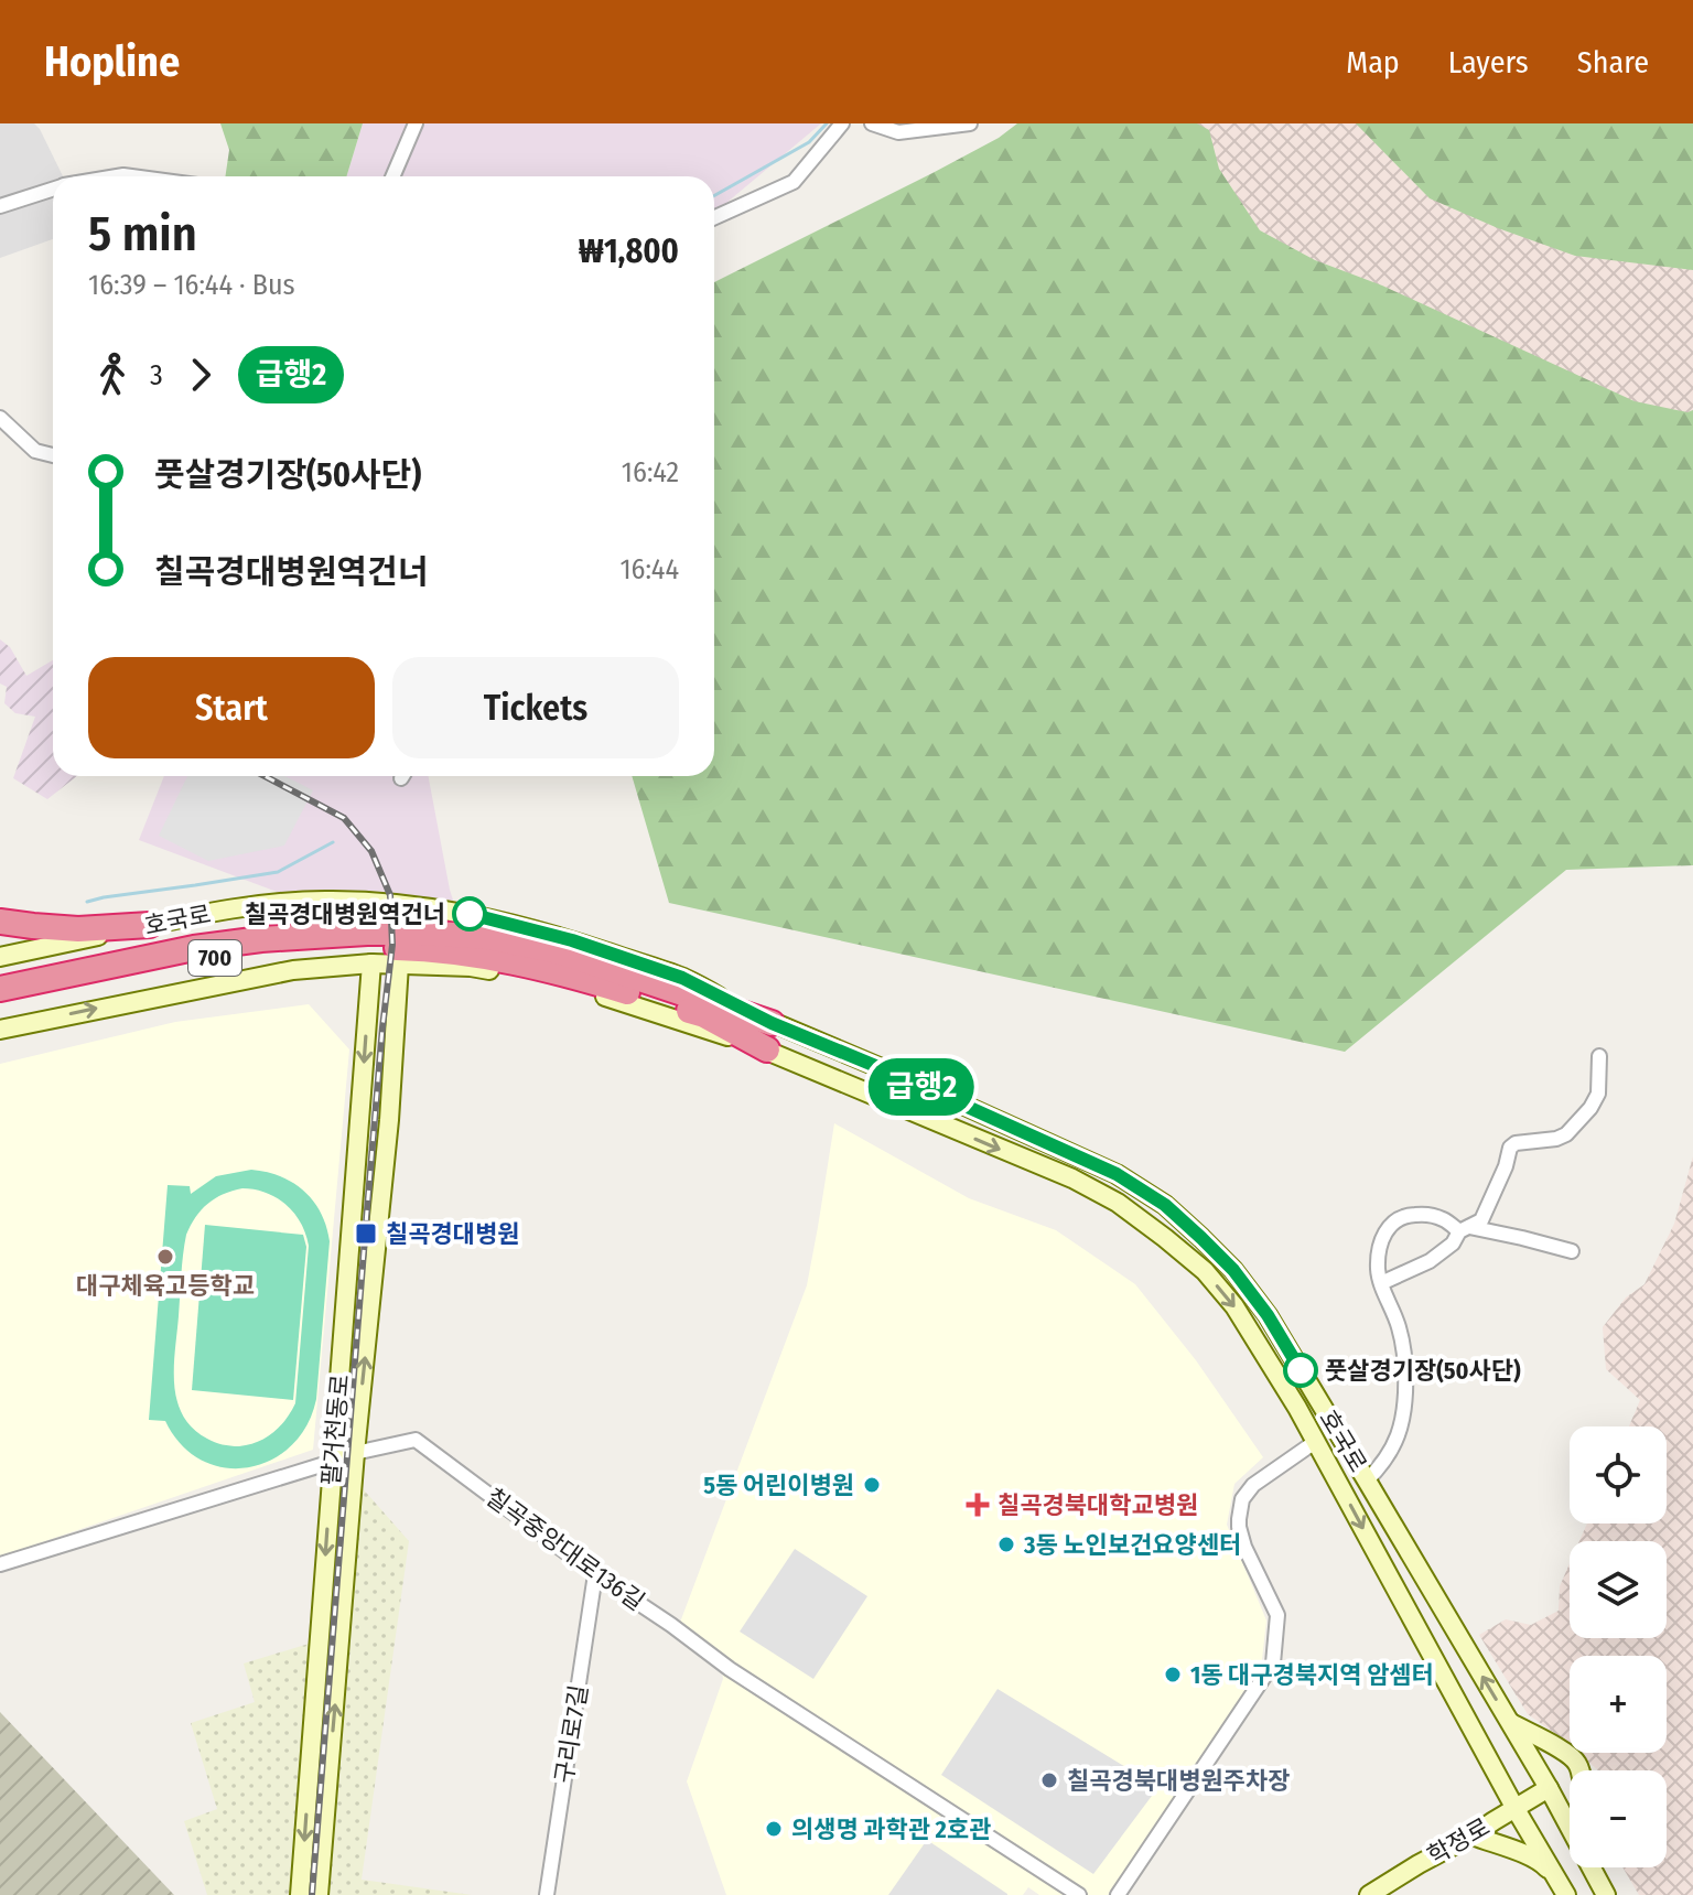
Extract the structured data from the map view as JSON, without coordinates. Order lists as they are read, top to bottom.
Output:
{
  "streets": {
    "highway": ["700"],
    "main road": ["호국로", "팔거천동로", "학정로"],
    "street": ["칠곡중앙대로136길", "구리로7길"]
  },
  "crossings": [
    ["호국로", "700"],
    ["호국로", "팔거천동로"],
    ["호국로", "학정로"],
    ["팔거천동로", "칠곡중앙대로136길"],
    ["칠곡중앙대로136길", "구리로7길"]
  ],
  "places": {
    "other": [
      "칠곡경대병원역건너",
      "대구체육고등학교",
      "풋살경기장(50사단)",
      "5동 어린이병원",
      "3동 노인보건요양센터",
      "1동 대구경북지역 암셈터",
      "칠곡경북대병원주차장",
      "의생명 과학관 2호관"
    ],
    "transit": ["칠곡경대병원"],
    "health": ["칠곡경북대학교병원"]
  },
  "lines": ["bus line 급행2"],
  "page": {
    "header": "Hopline",
    "nav": ["Map", "Layers", "Share"],
    "on_map": "급행2",
    "heading": ["5 min", "16:39 – 16:44 · Bus", "₩1,800"],
    "legs": ["3", "급행2"],
    "list": [
      {
        "name": "풋살경기장(50사단)",
        "value": "16:42"
      },
      {
        "name": "칠곡경대병원역건너",
        "value": "16:44"
      }
    ],
    "buttons": ["Start", "Tickets"],
    "map_buttons": ["+", "−"]
  }
}
